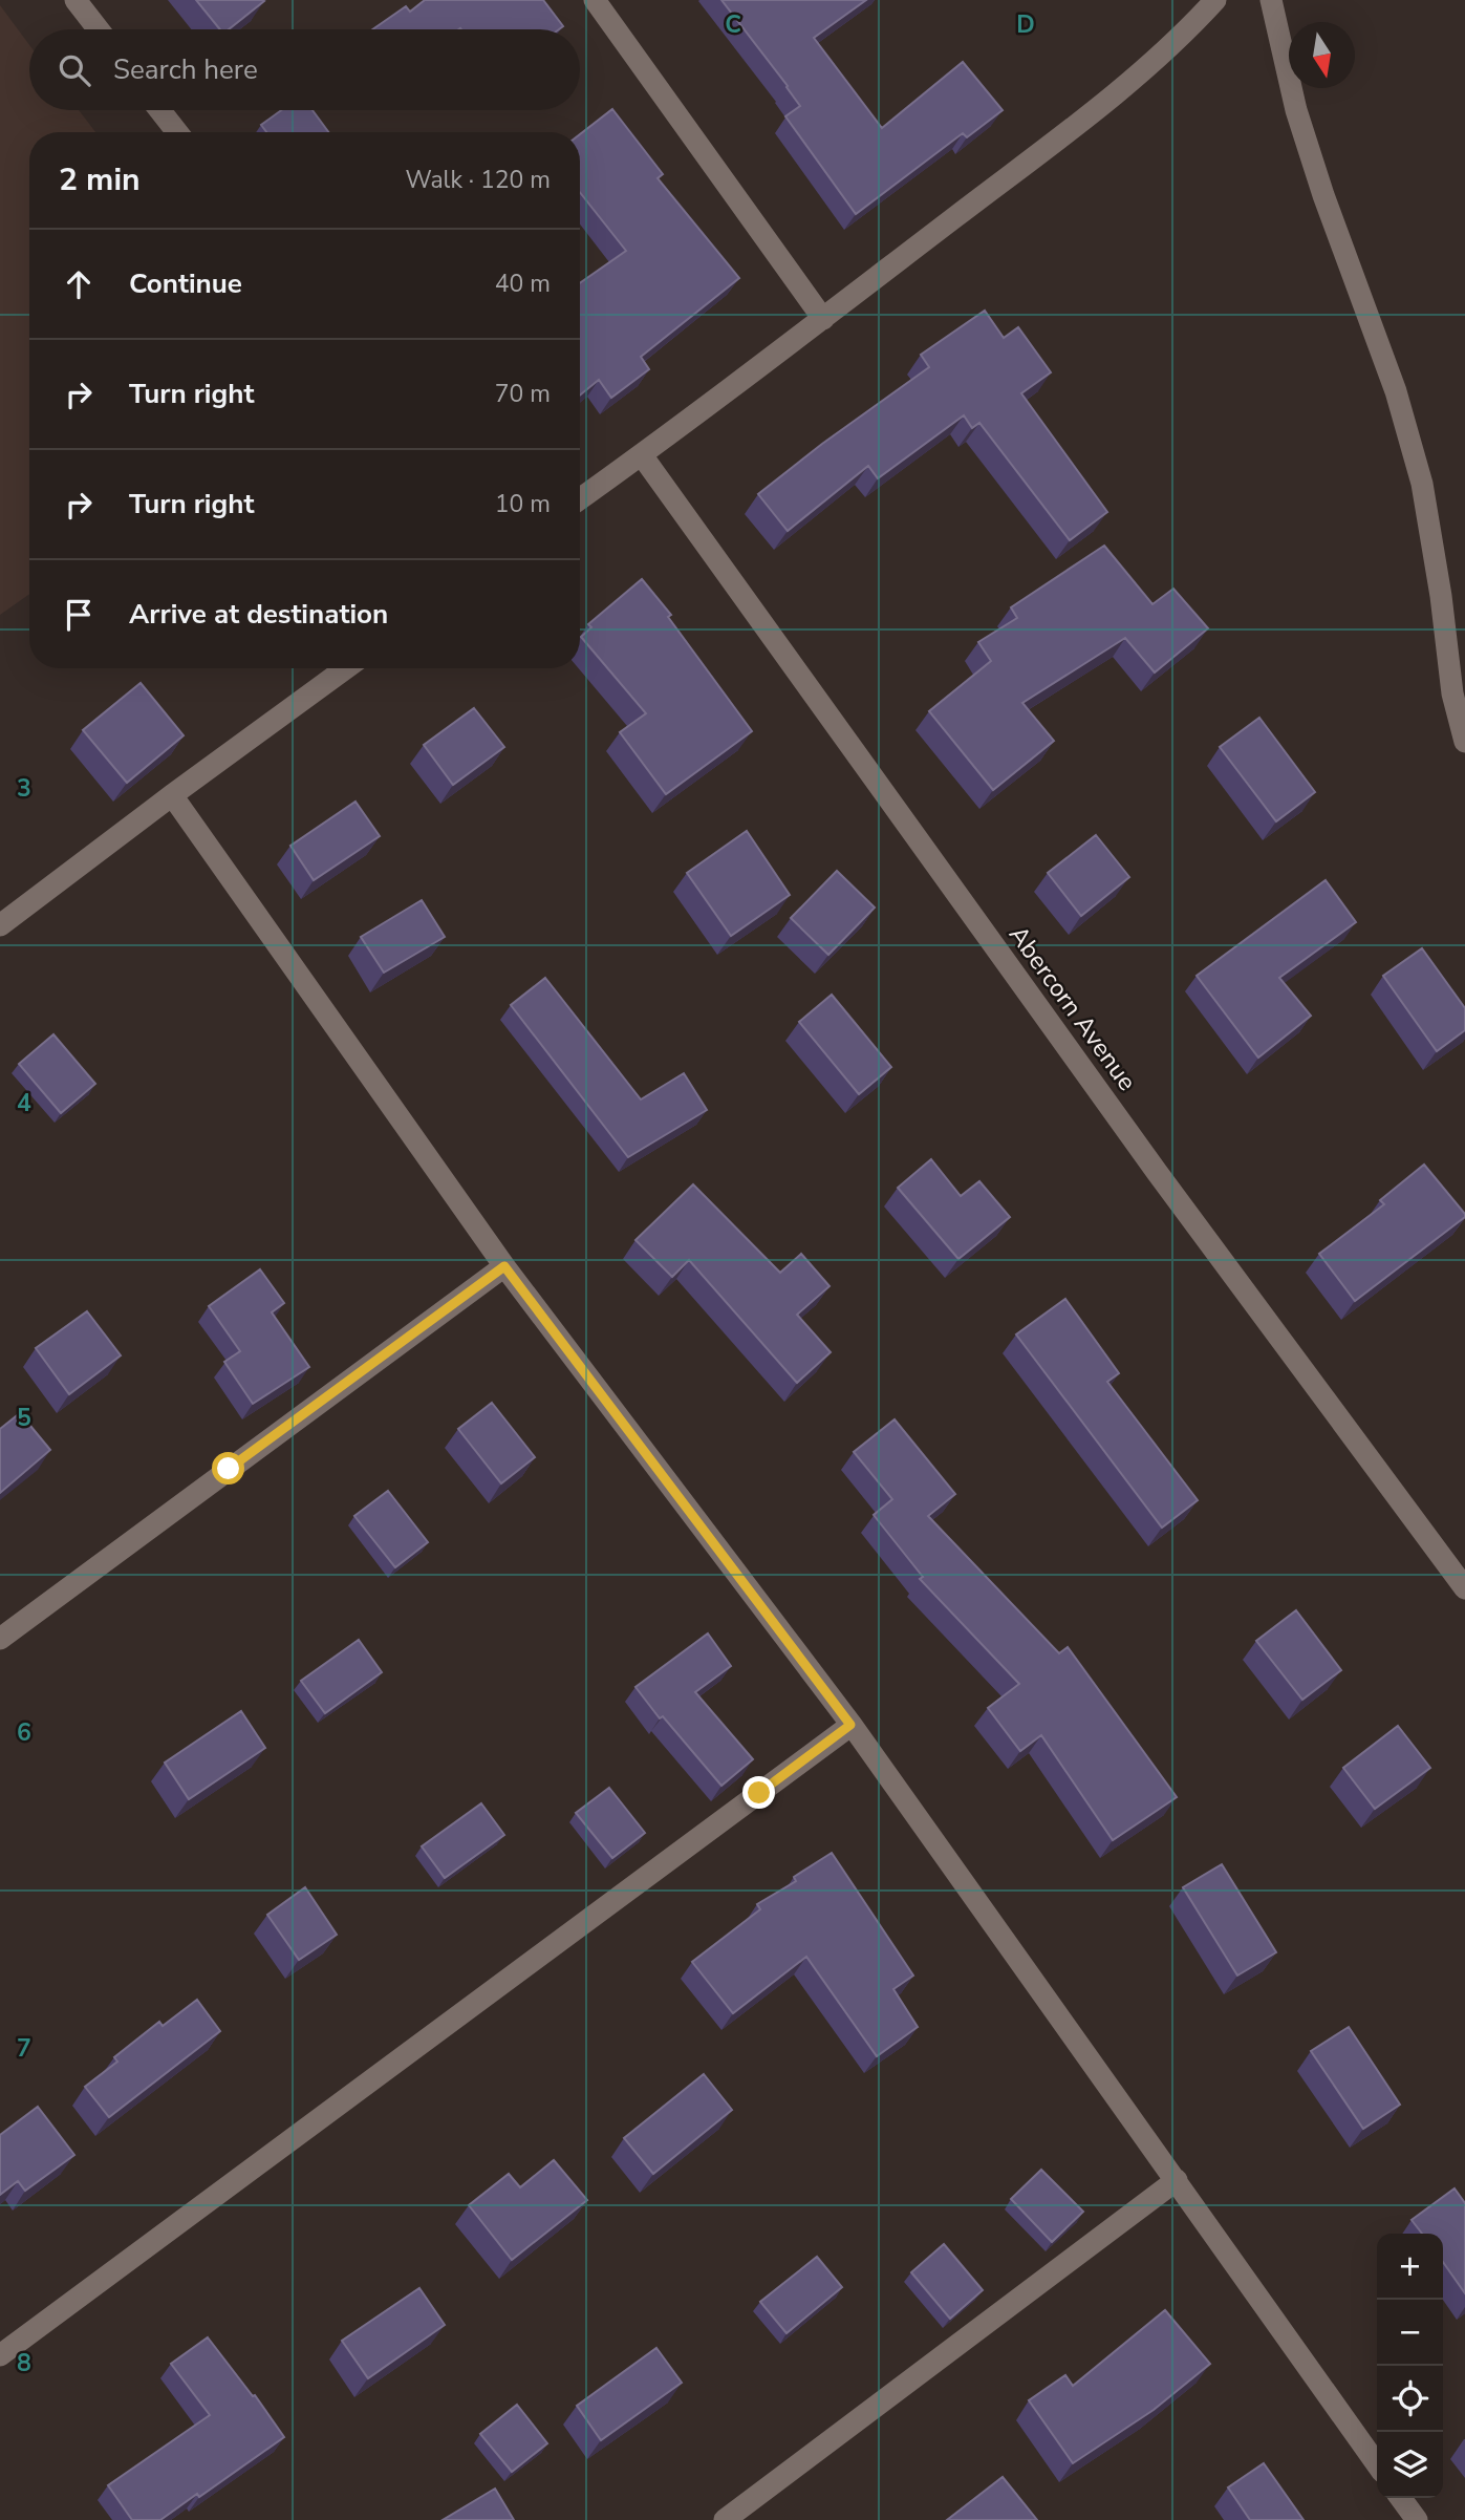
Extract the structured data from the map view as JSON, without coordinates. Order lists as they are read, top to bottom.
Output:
{
  "streets": {
    "street": ["Abercorn Avenue"]
  },
  "north": "bottom",
  "page": {
    "search": "Search here",
    "heading": ["2 min", "Walk · 120 m"],
    "list": [
      ["Continue", "40 m"],
      ["Turn right", "70 m"],
      ["Turn right", "10 m"],
      "Arrive at destination"
    ],
    "map_buttons": ["+", "−"]
  },
  "grid": {
    "columns": ["C", "D"],
    "rows": [
      "3",
      "4",
      "5",
      "6",
      "7",
      "8"
    ]
  }
}
